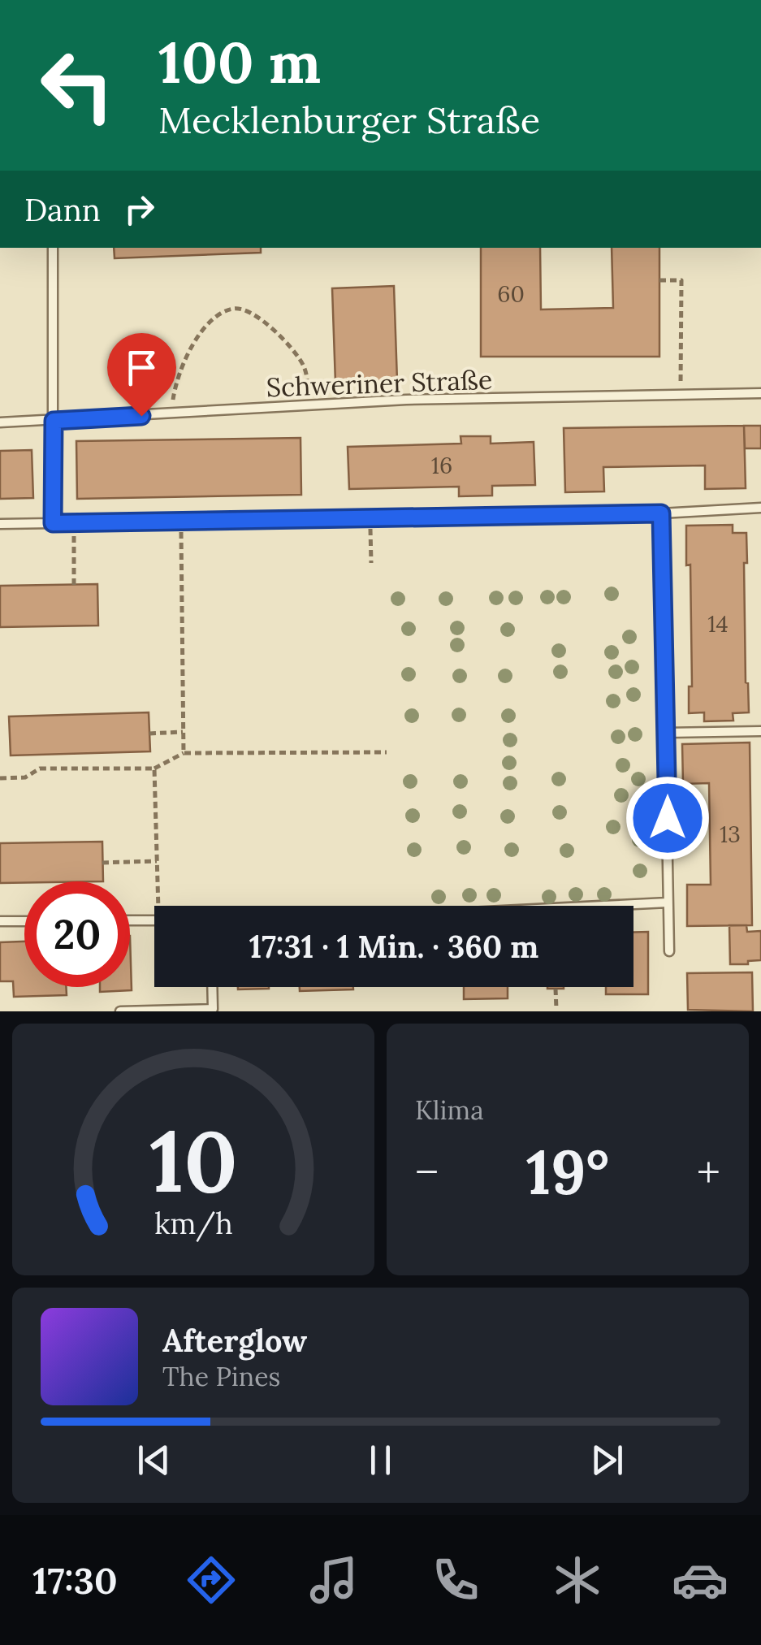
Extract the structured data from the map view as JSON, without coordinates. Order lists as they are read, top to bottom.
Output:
{
  "streets": {
    "lane": ["Schweriner Straße"]
  },
  "house_numbers": [
    "60",
    "16",
    "14",
    "13"
  ],
  "page": {
    "turn": ["100 m", "Mecklenburger Straße"],
    "then": "Dann",
    "limit": "20",
    "trip": "17:31 · 1 Min. · 360 m",
    "tile": "Klima",
    "heat": ["−", "19°", "+"],
    "song": ["Afterglow", "The Pines"],
    "tabs": "17:30",
    "gauge": ["10", "km/h"]
  }
}
